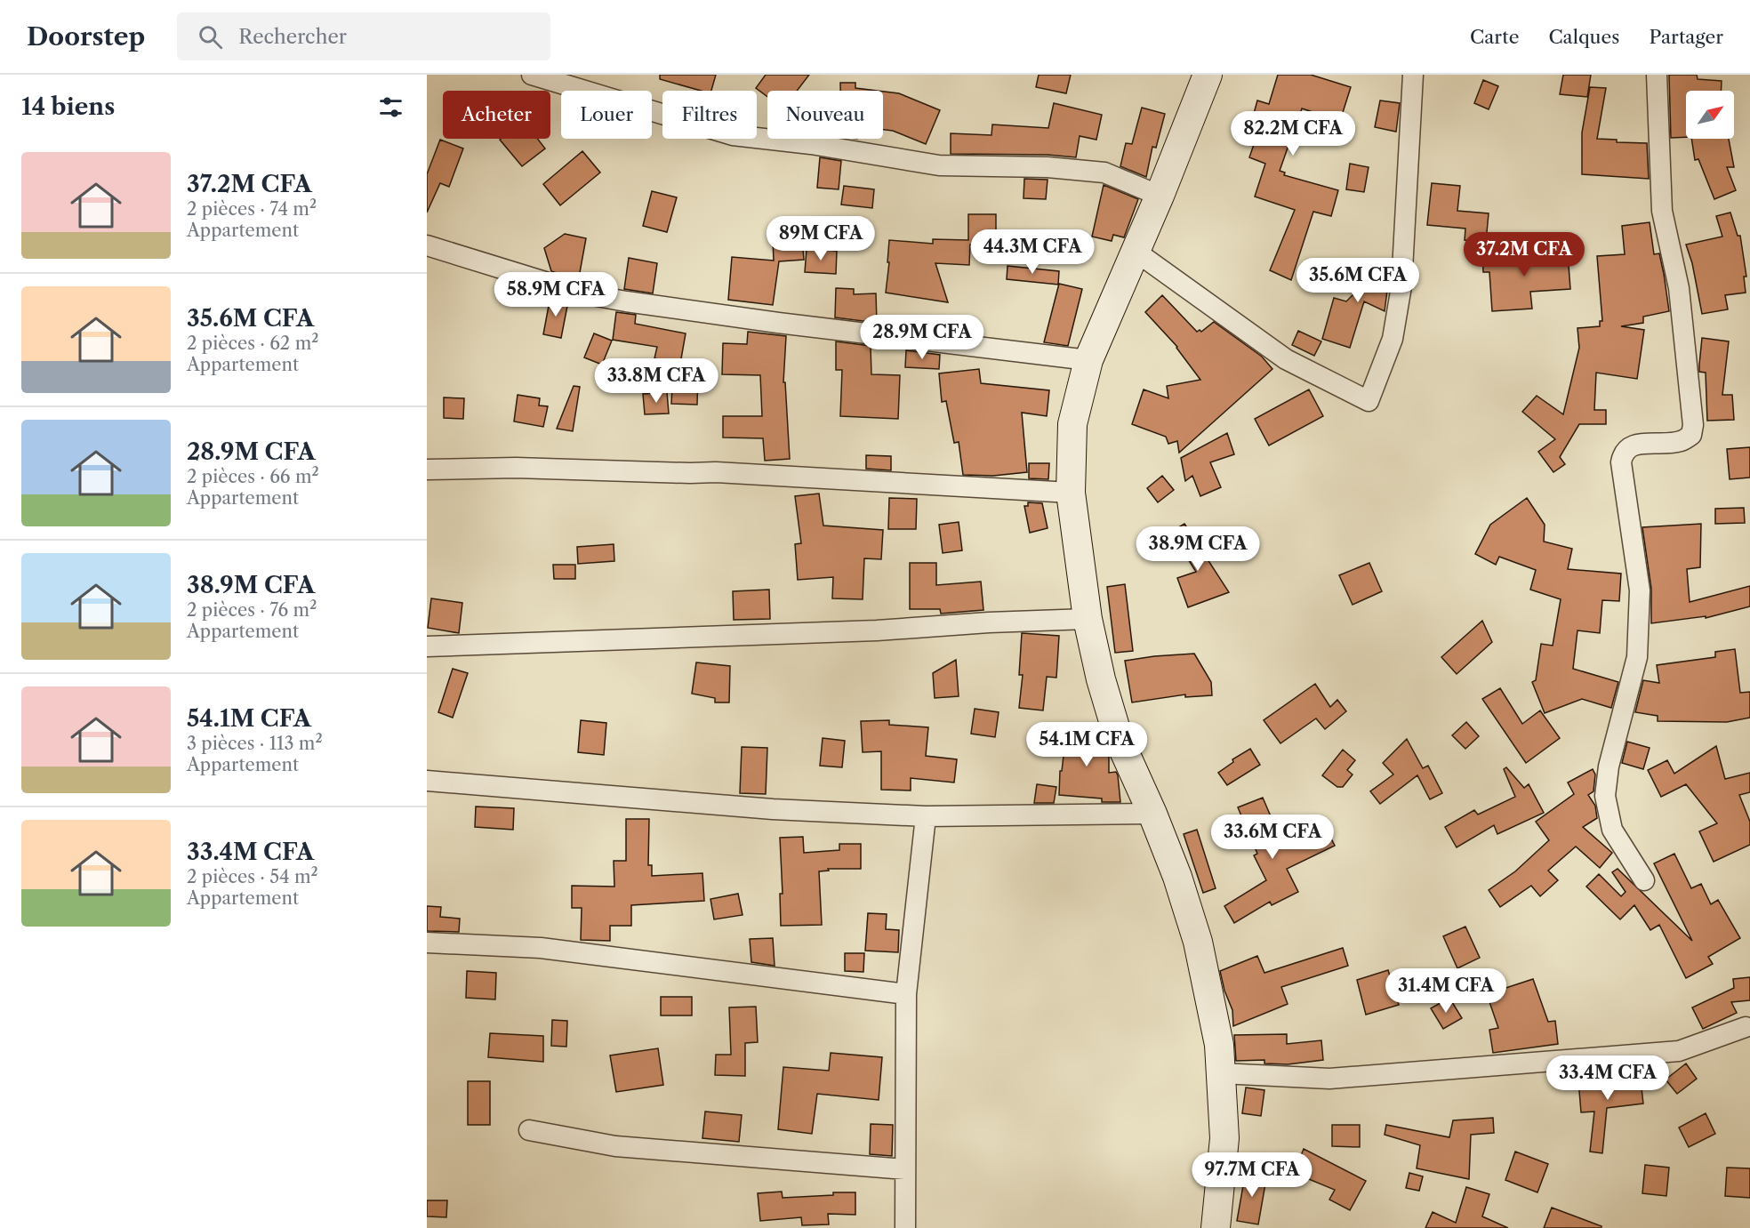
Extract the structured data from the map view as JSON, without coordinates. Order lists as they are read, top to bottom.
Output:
{
  "north": "top right",
  "page": {
    "header": "Doorstep",
    "search": "Rechercher",
    "nav": ["Carte", "Calques", "Partager"],
    "heading": "14 biens",
    "chip": [
      "Acheter",
      "Louer",
      "Filtres",
      "Nouveau"
    ],
    "price": [
      "82.2M CFA",
      "89M CFA",
      "44.3M CFA",
      "37.2M CFA",
      "35.6M CFA",
      "58.9M CFA",
      "28.9M CFA",
      "33.8M CFA",
      "38.9M CFA",
      "54.1M CFA",
      "33.6M CFA",
      "31.4M CFA",
      "33.4M CFA",
      "97.7M CFA"
    ],
    "list": [
      {
        "name": "37.2M CFA",
        "note": "2 pièces · 74 m² · Appartement"
      },
      {
        "name": "35.6M CFA",
        "note": "2 pièces · 62 m² · Appartement"
      },
      {
        "name": "28.9M CFA",
        "note": "2 pièces · 66 m² · Appartement"
      },
      {
        "name": "38.9M CFA",
        "note": "2 pièces · 76 m² · Appartement"
      },
      {
        "name": "54.1M CFA",
        "note": "3 pièces · 113 m² · Appartement"
      },
      {
        "name": "33.4M CFA",
        "note": "2 pièces · 54 m² · Appartement"
      }
    ]
  }
}
